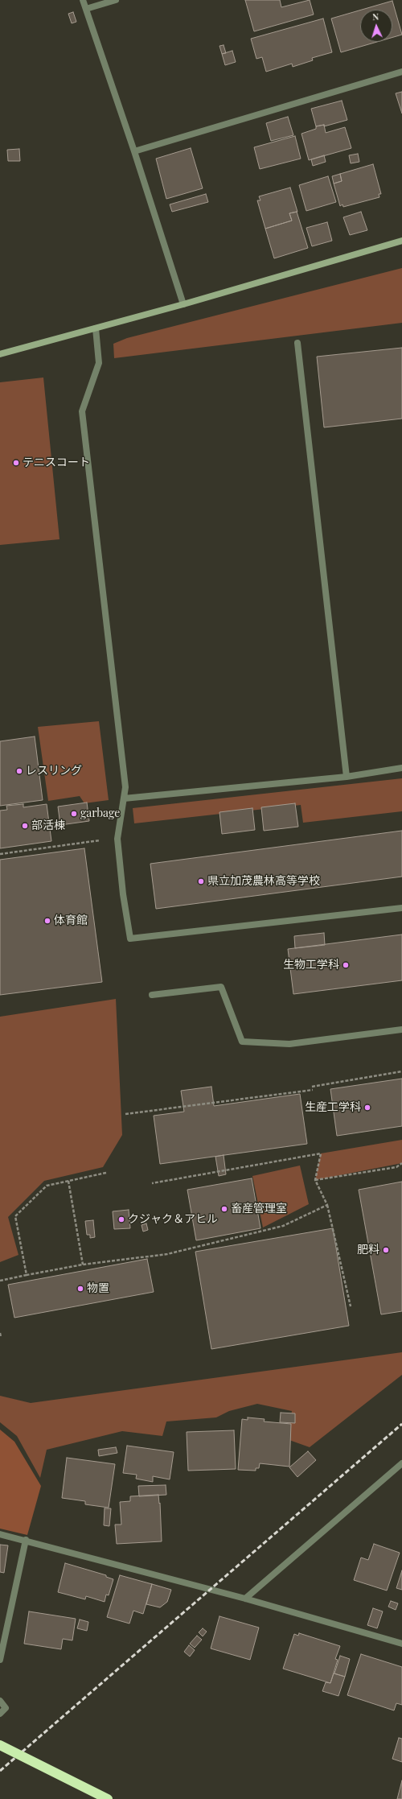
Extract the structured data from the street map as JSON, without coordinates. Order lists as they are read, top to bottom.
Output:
{
  "places": [
    "テニスコート",
    "レスリング",
    "garbage",
    "部活棟",
    "県立加茂農林高等学校",
    "体育館",
    "生物工学科",
    "生産工学科",
    "畜産管理室",
    "クジャク＆アヒル",
    "肥料",
    "物置"
  ],
  "north": "top"
}
